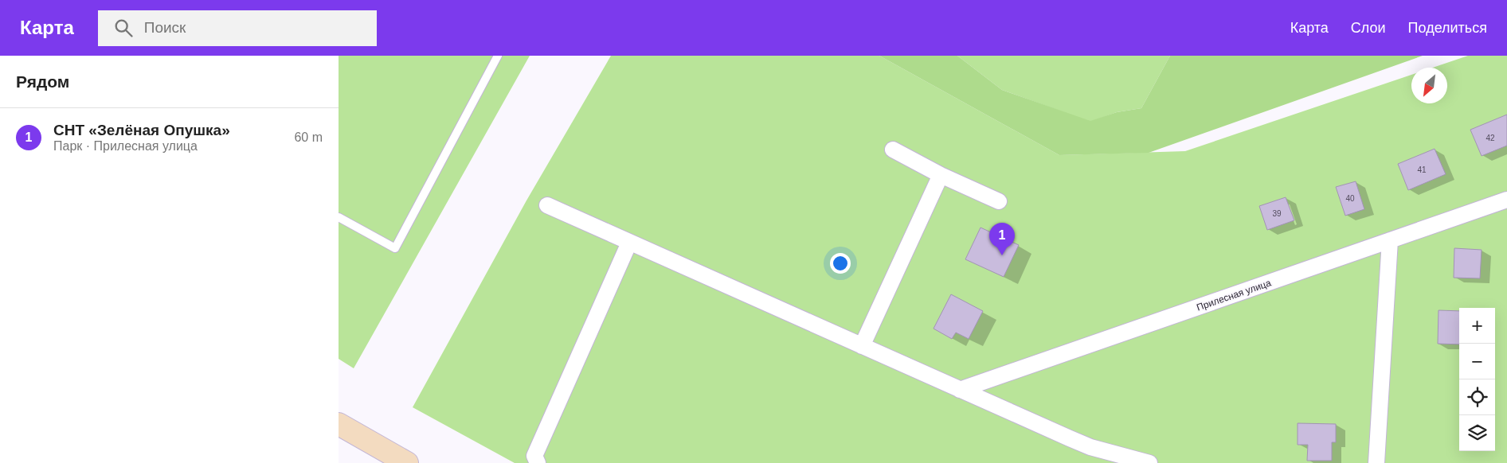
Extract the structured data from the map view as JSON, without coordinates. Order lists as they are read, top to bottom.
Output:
{
  "streets": {
    "street": ["Прилесная улица"]
  },
  "house_numbers": [
    "42",
    "41",
    "40",
    "39"
  ],
  "north": "bottom left",
  "page": {
    "header": "Карта",
    "search": "Поиск",
    "nav": ["Карта", "Слои", "Поделиться"],
    "heading": "Рядом",
    "list": [
      {
        "mark": "1",
        "name": "СНТ «Зелёная Опушка»",
        "note": "Парк · Прилесная улица",
        "value": "60 m"
      }
    ],
    "pins": "1",
    "map_buttons": ["+", "−"]
  }
}
